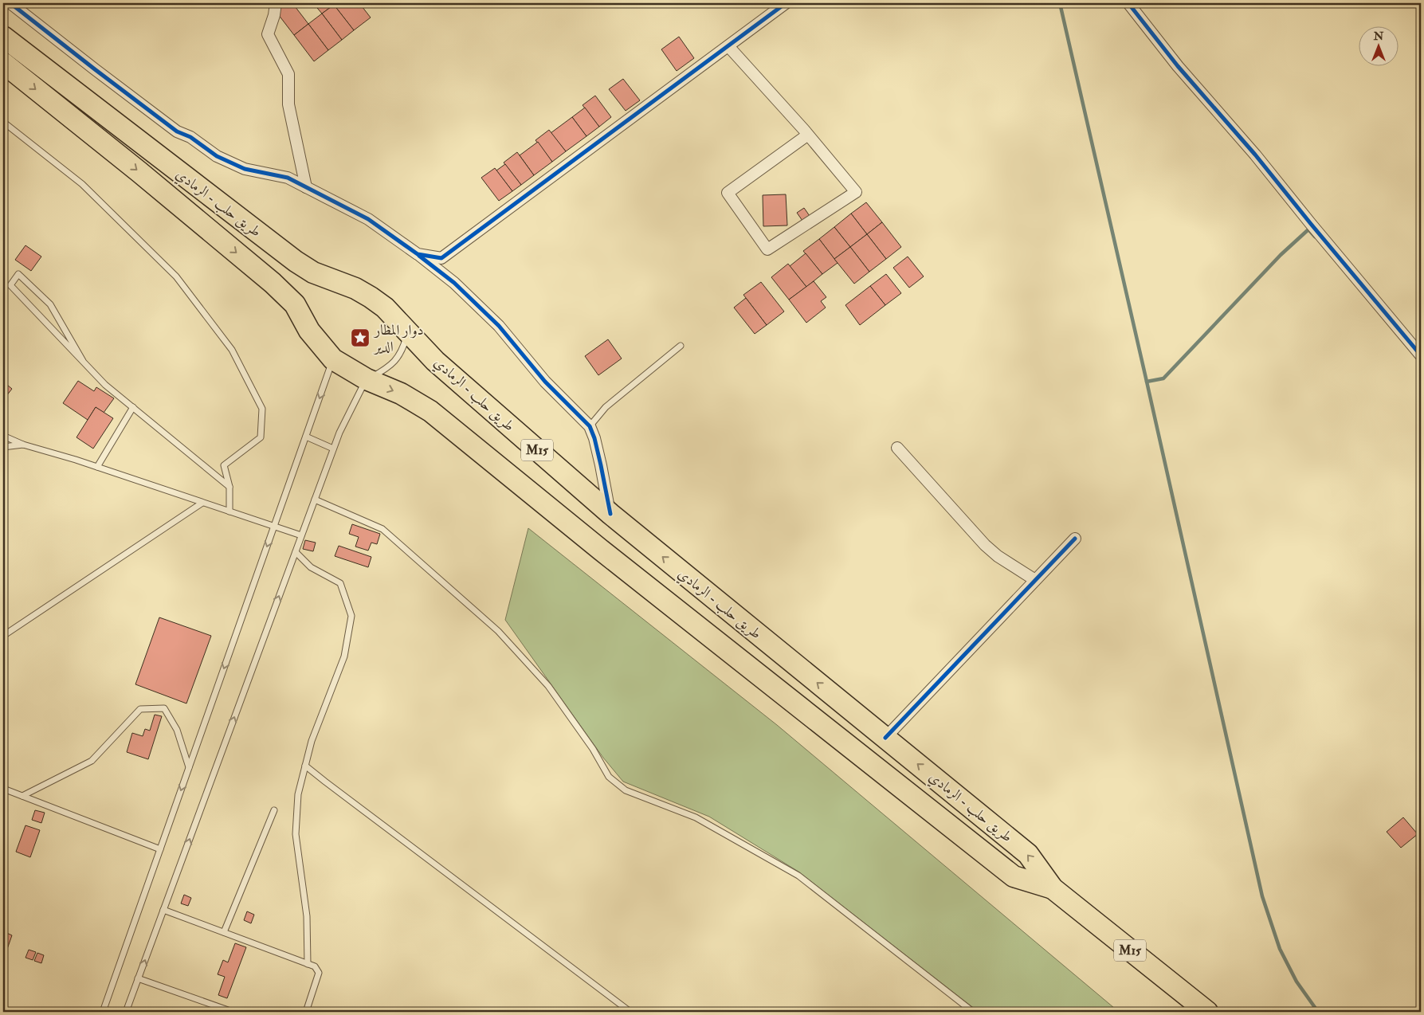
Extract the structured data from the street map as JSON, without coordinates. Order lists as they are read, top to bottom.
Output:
{
  "streets": {
    "highway": ["طريق حلب - الرمادي", "M15"]
  },
  "places": {
    "place": ["دوار المطار الدير"]
  },
  "north": "top"
}
